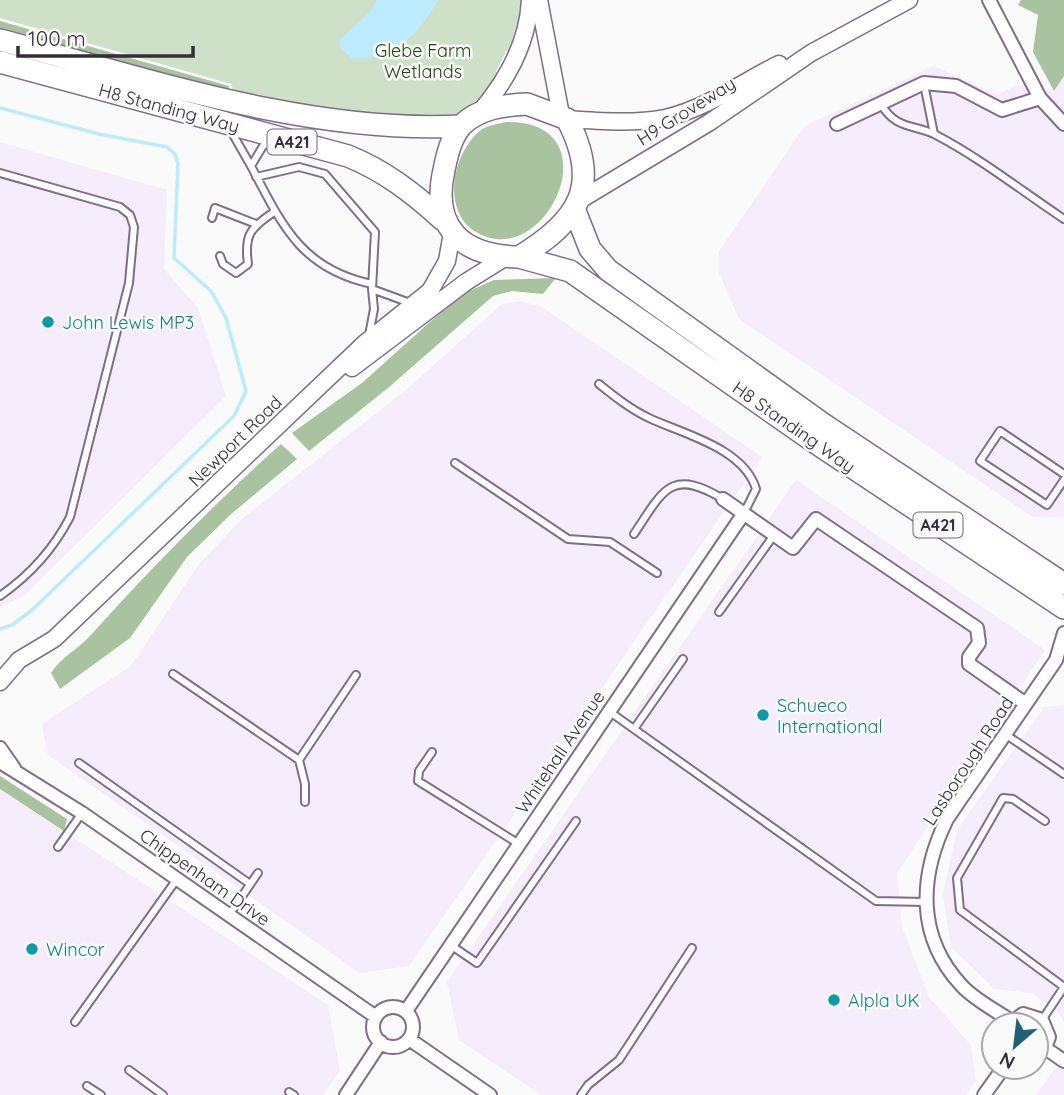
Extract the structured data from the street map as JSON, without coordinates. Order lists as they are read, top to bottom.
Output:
{
  "streets": {
    "highway": ["H8 Standing Way", "A421"],
    "street": [
      "H9 Groveway",
      "Newport Road",
      "Whitehall Avenue",
      "Lasborough Road",
      "Chippenham Drive"
    ]
  },
  "crossings": [
    ["H8 Standing Way", "H9 Groveway"],
    ["H8 Standing Way", "Newport Road"],
    ["H9 Groveway", "Newport Road"],
    ["Whitehall Avenue", "Chippenham Drive"]
  ],
  "parks": ["Glebe Farm Wetlands"],
  "places": [
    "John Lewis MP3",
    "Schueco International",
    "Wincor",
    "Alpla UK"
  ],
  "scale_bar": "100 m",
  "north": "bottom left"
}
